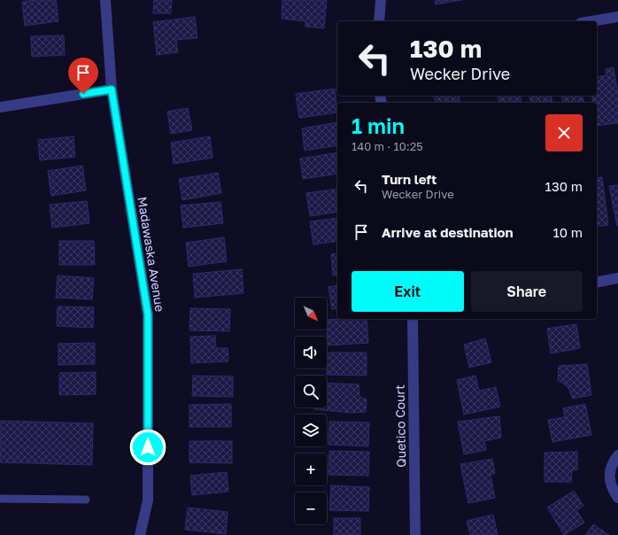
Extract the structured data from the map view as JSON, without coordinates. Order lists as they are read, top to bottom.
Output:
{
  "streets": {
    "street": ["Madawaska Avenue", "Quetico Court"]
  },
  "north": "bottom right",
  "page": {
    "turn": ["130 m", "Wecker Drive"],
    "heading": ["1 min", "140 m · 10:25"],
    "list": [
      {
        "name": "Turn left",
        "note": "Wecker Drive",
        "value": "130 m"
      },
      {
        "name": "Arrive at destination",
        "value": "10 m"
      }
    ],
    "buttons": ["Exit", "Share"],
    "map_buttons": ["+", "−"]
  }
}
